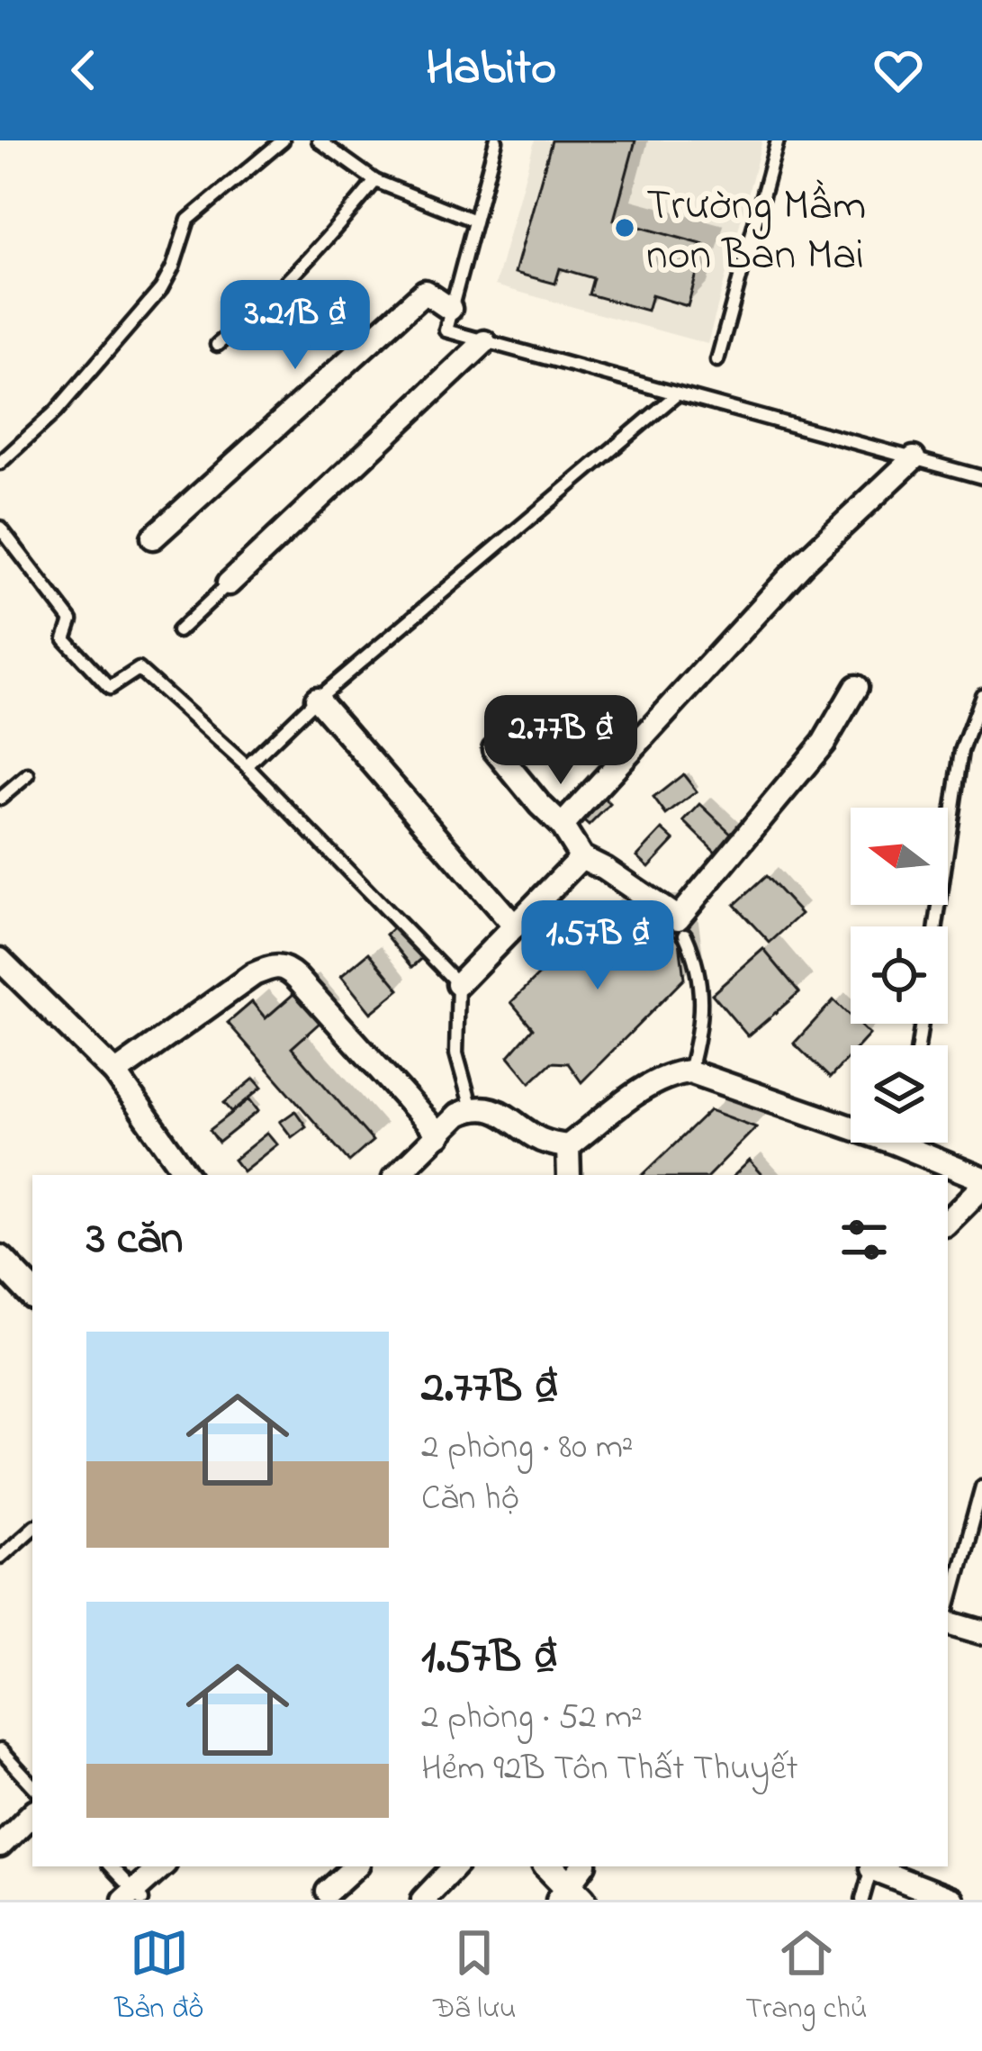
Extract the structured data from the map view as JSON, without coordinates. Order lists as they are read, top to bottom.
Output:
{
  "places": ["Trường Mầm non Ban Mai"],
  "north": "left",
  "page": {
    "header": "Habito",
    "price": ["3.21B ₫", "2.77B ₫", "1.57B ₫"],
    "heading": "3 căn",
    "list": [
      {
        "name": "2.77B ₫",
        "note": "2 phòng · 80 m² · Căn hộ"
      },
      {
        "name": "1.57B ₫",
        "note": "2 phòng · 52 m² · Hẻm 92B Tôn Thất Thuyết"
      }
    ],
    "tabs": ["Bản đồ", "Đã lưu", "Trang chủ"]
  }
}
